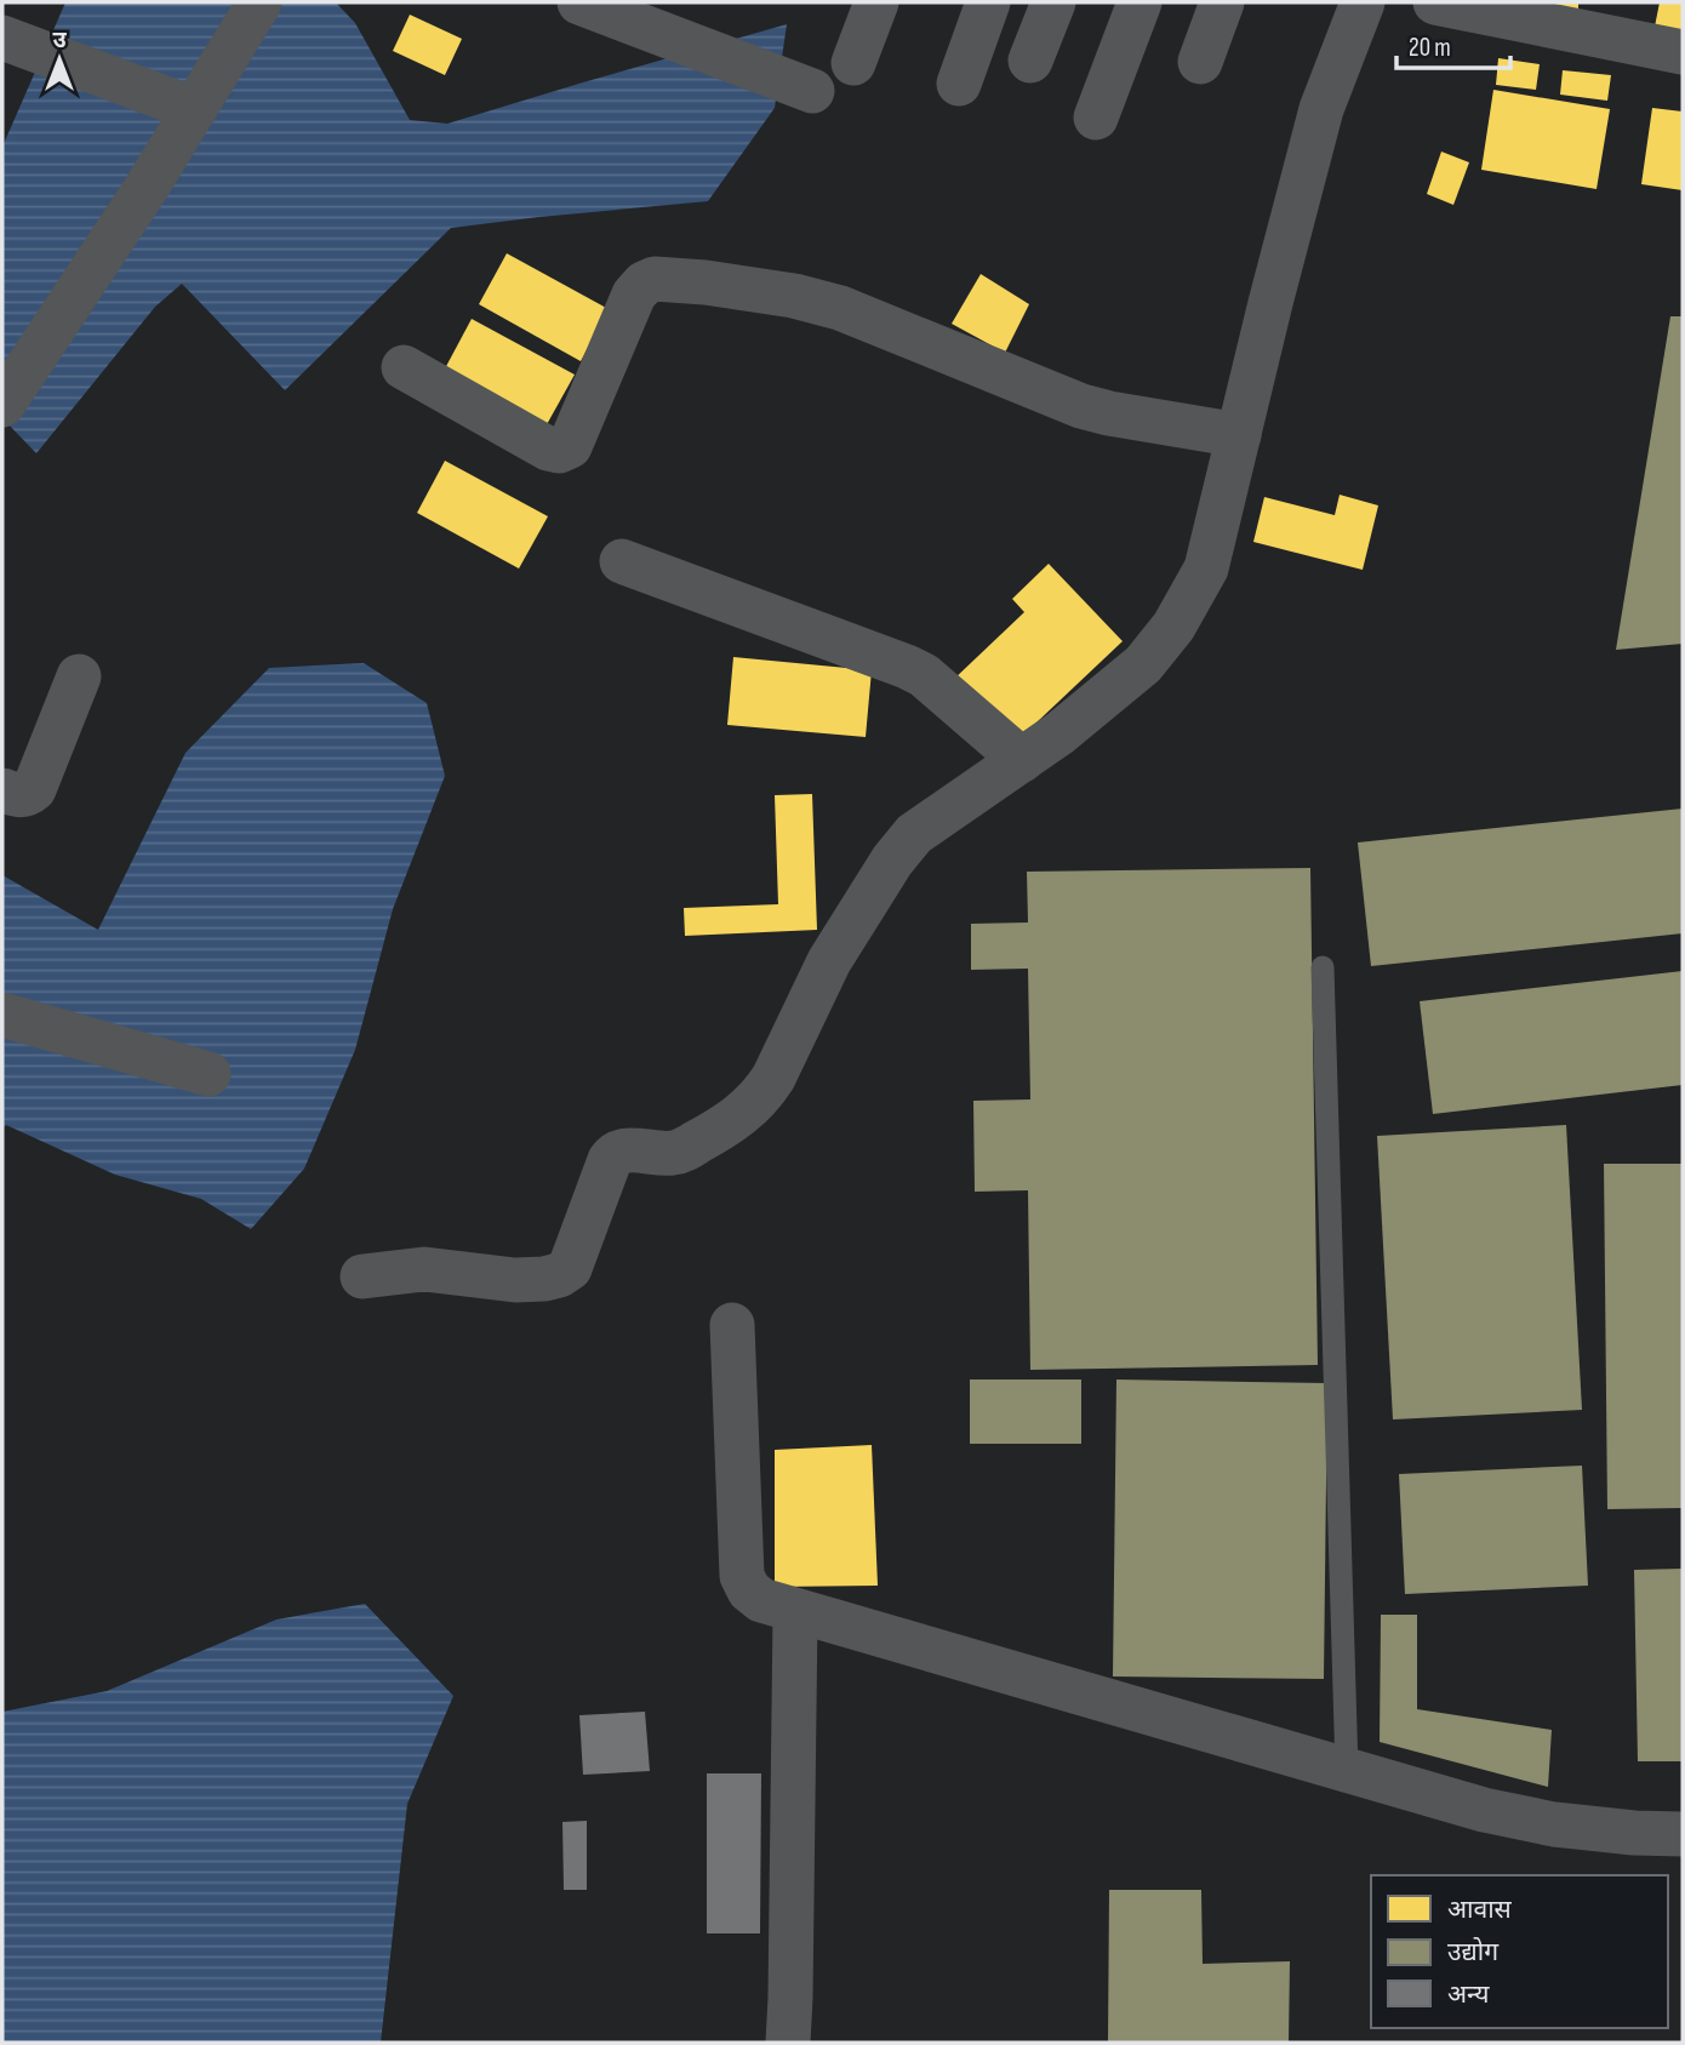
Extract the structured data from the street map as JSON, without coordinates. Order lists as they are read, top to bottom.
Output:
{
  "legend": ["आवास", "उद्योग", "अन्य"],
  "scale_bar": "20 m",
  "north": "top"
}
